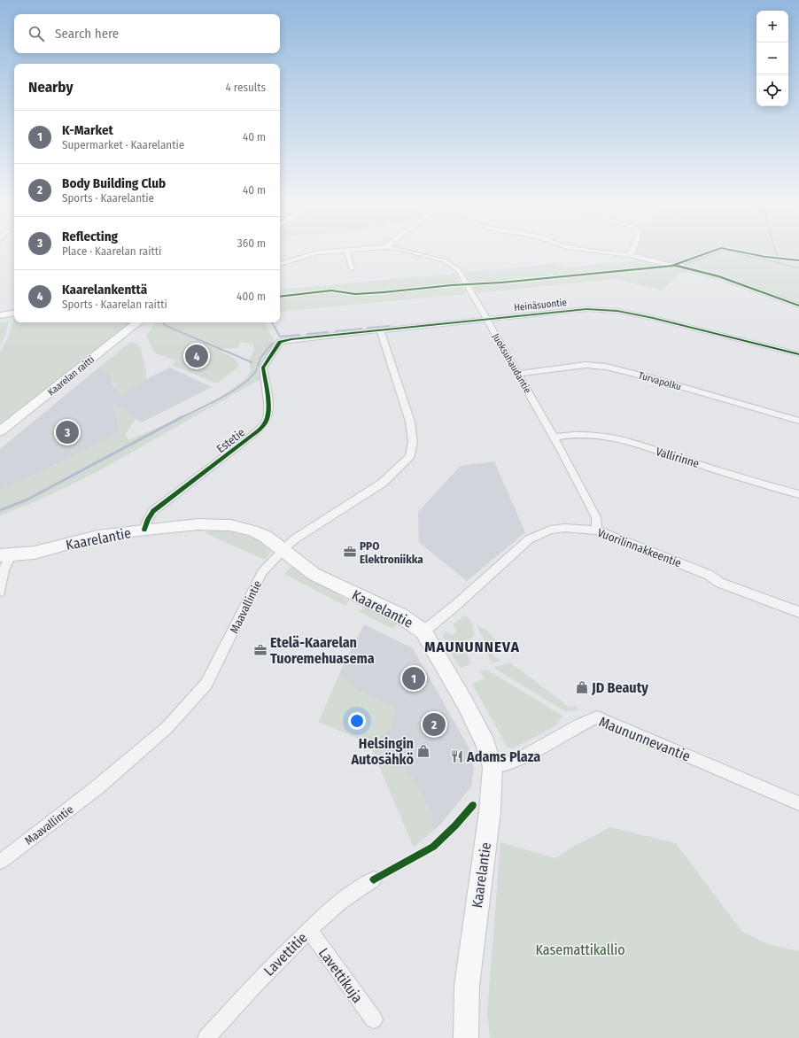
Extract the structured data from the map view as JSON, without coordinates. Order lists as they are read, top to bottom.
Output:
{
  "streets": {
    "main road": ["Kaarelan raitti", "Kaarelantie"],
    "street": [
      "Heinäsuontie",
      "Juoksuhaudantie",
      "Turvapolku",
      "Estetie",
      "Vallirinne",
      "Vuorilinnakkeentie",
      "Maavallintie",
      "Maununnevantie",
      "Lavettitie",
      "Lavettikuja"
    ]
  },
  "crossings": [
    ["Heinäsuontie", "Juoksuhaudantie"],
    ["Heinäsuontie", "Estetie"],
    ["Heinäsuontie", "Maavallintie"],
    ["Juoksuhaudantie", "Turvapolku"],
    ["Juoksuhaudantie", "Vallirinne"],
    ["Juoksuhaudantie", "Vuorilinnakkeentie"],
    ["Estetie", "Kaarelantie"],
    ["Kaarelantie", "Vuorilinnakkeentie"],
    ["Kaarelantie", "Maavallintie"],
    ["Kaarelantie", "Maununnevantie"],
    ["Lavettitie", "Lavettikuja"]
  ],
  "districts": ["MAUNUNNEVA"],
  "parks": ["Kasemattikallio"],
  "places": {
    "office": ["PPO Elektroniikka", "Etelä-Kaarelan Tuoremehuasema"],
    "shop": ["JD Beauty", "Helsingin Autosähkö"],
    "restaurant": ["Adams Plaza"]
  },
  "page": {
    "map_buttons": ["+", "−"],
    "search": "Search here",
    "heading": ["Nearby", "4 results"],
    "list": [
      {
        "mark": "1",
        "name": "K-Market",
        "note": "Supermarket · Kaarelantie",
        "value": "40 m"
      },
      {
        "mark": "2",
        "name": "Body Building Club",
        "note": "Sports · Kaarelantie",
        "value": "40 m"
      },
      {
        "mark": "3",
        "name": "Reflecting",
        "note": "Place · Kaarelan raitti",
        "value": "360 m"
      },
      {
        "mark": "4",
        "name": "Kaarelankenttä",
        "note": "Sports · Kaarelan raitti",
        "value": "400 m"
      }
    ],
    "pins": [
      "4",
      "3",
      "1",
      "2"
    ]
  }
}
